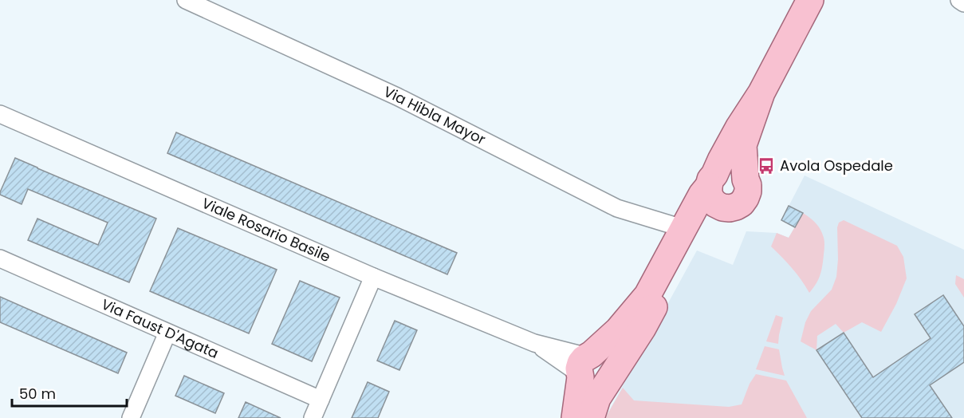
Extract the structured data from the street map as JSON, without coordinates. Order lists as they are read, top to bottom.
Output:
{
  "streets": {
    "street": ["Via Hibla Mayor", "Viale Rosario Basile", "Via Faust D'Agata"]
  },
  "places": {
    "bus stop": ["Avola Ospedale"]
  },
  "scale_bar": "50 m"
}
